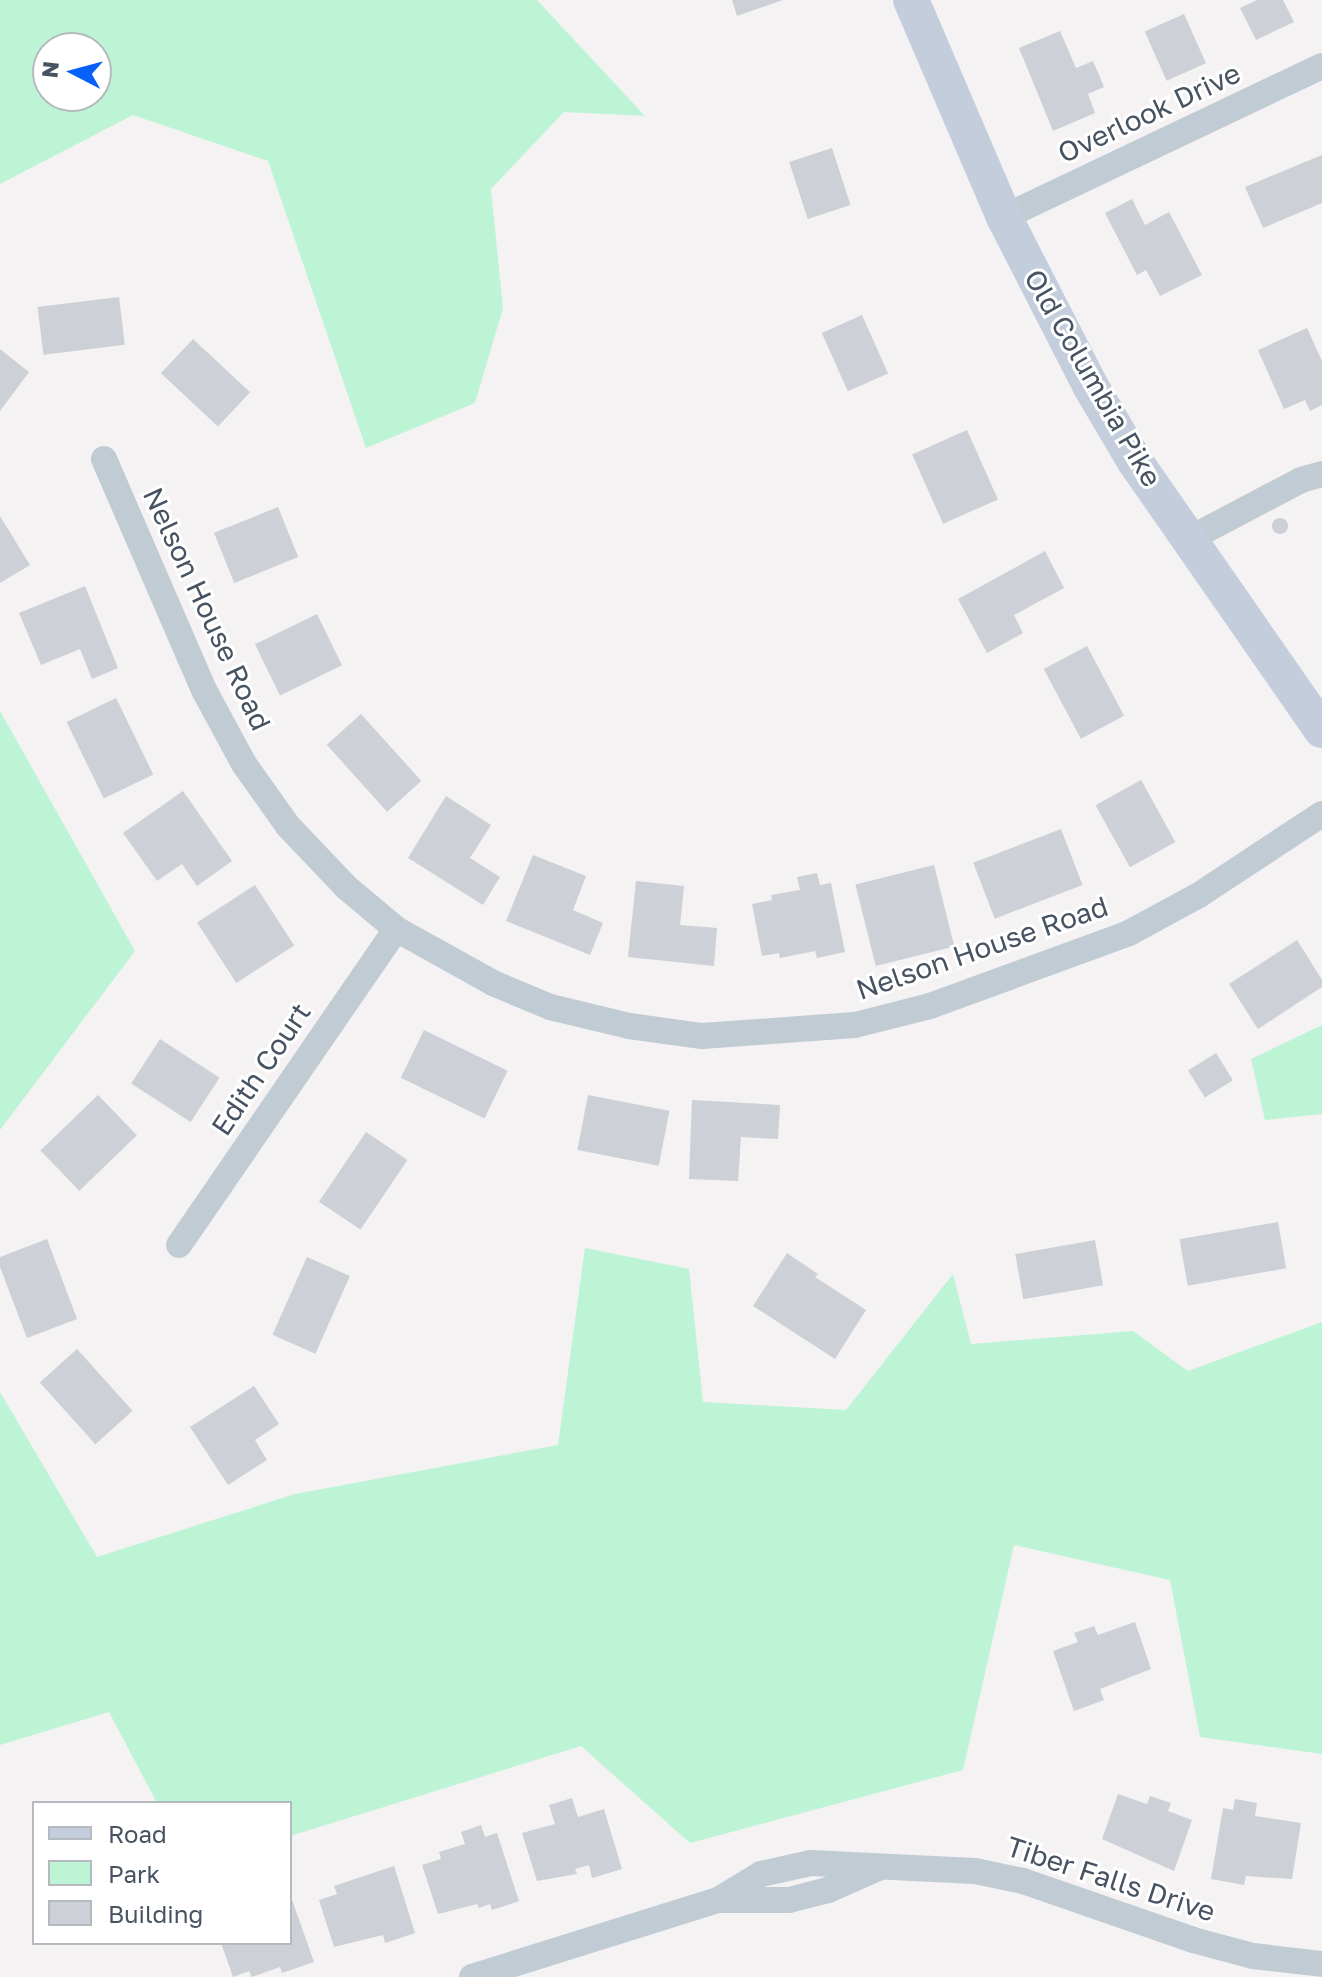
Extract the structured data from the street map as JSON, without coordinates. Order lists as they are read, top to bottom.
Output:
{
  "streets": {
    "street": [
      "Overlook Drive",
      "Old Columbia Pike",
      "Nelson House Road",
      "Edith Court",
      "Tiber Falls Drive"
    ]
  },
  "crossings": [
    ["Overlook Drive", "Old Columbia Pike"],
    ["Nelson House Road", "Edith Court"]
  ],
  "legend": ["Road", "Park", "Building"],
  "north": "left"
}
